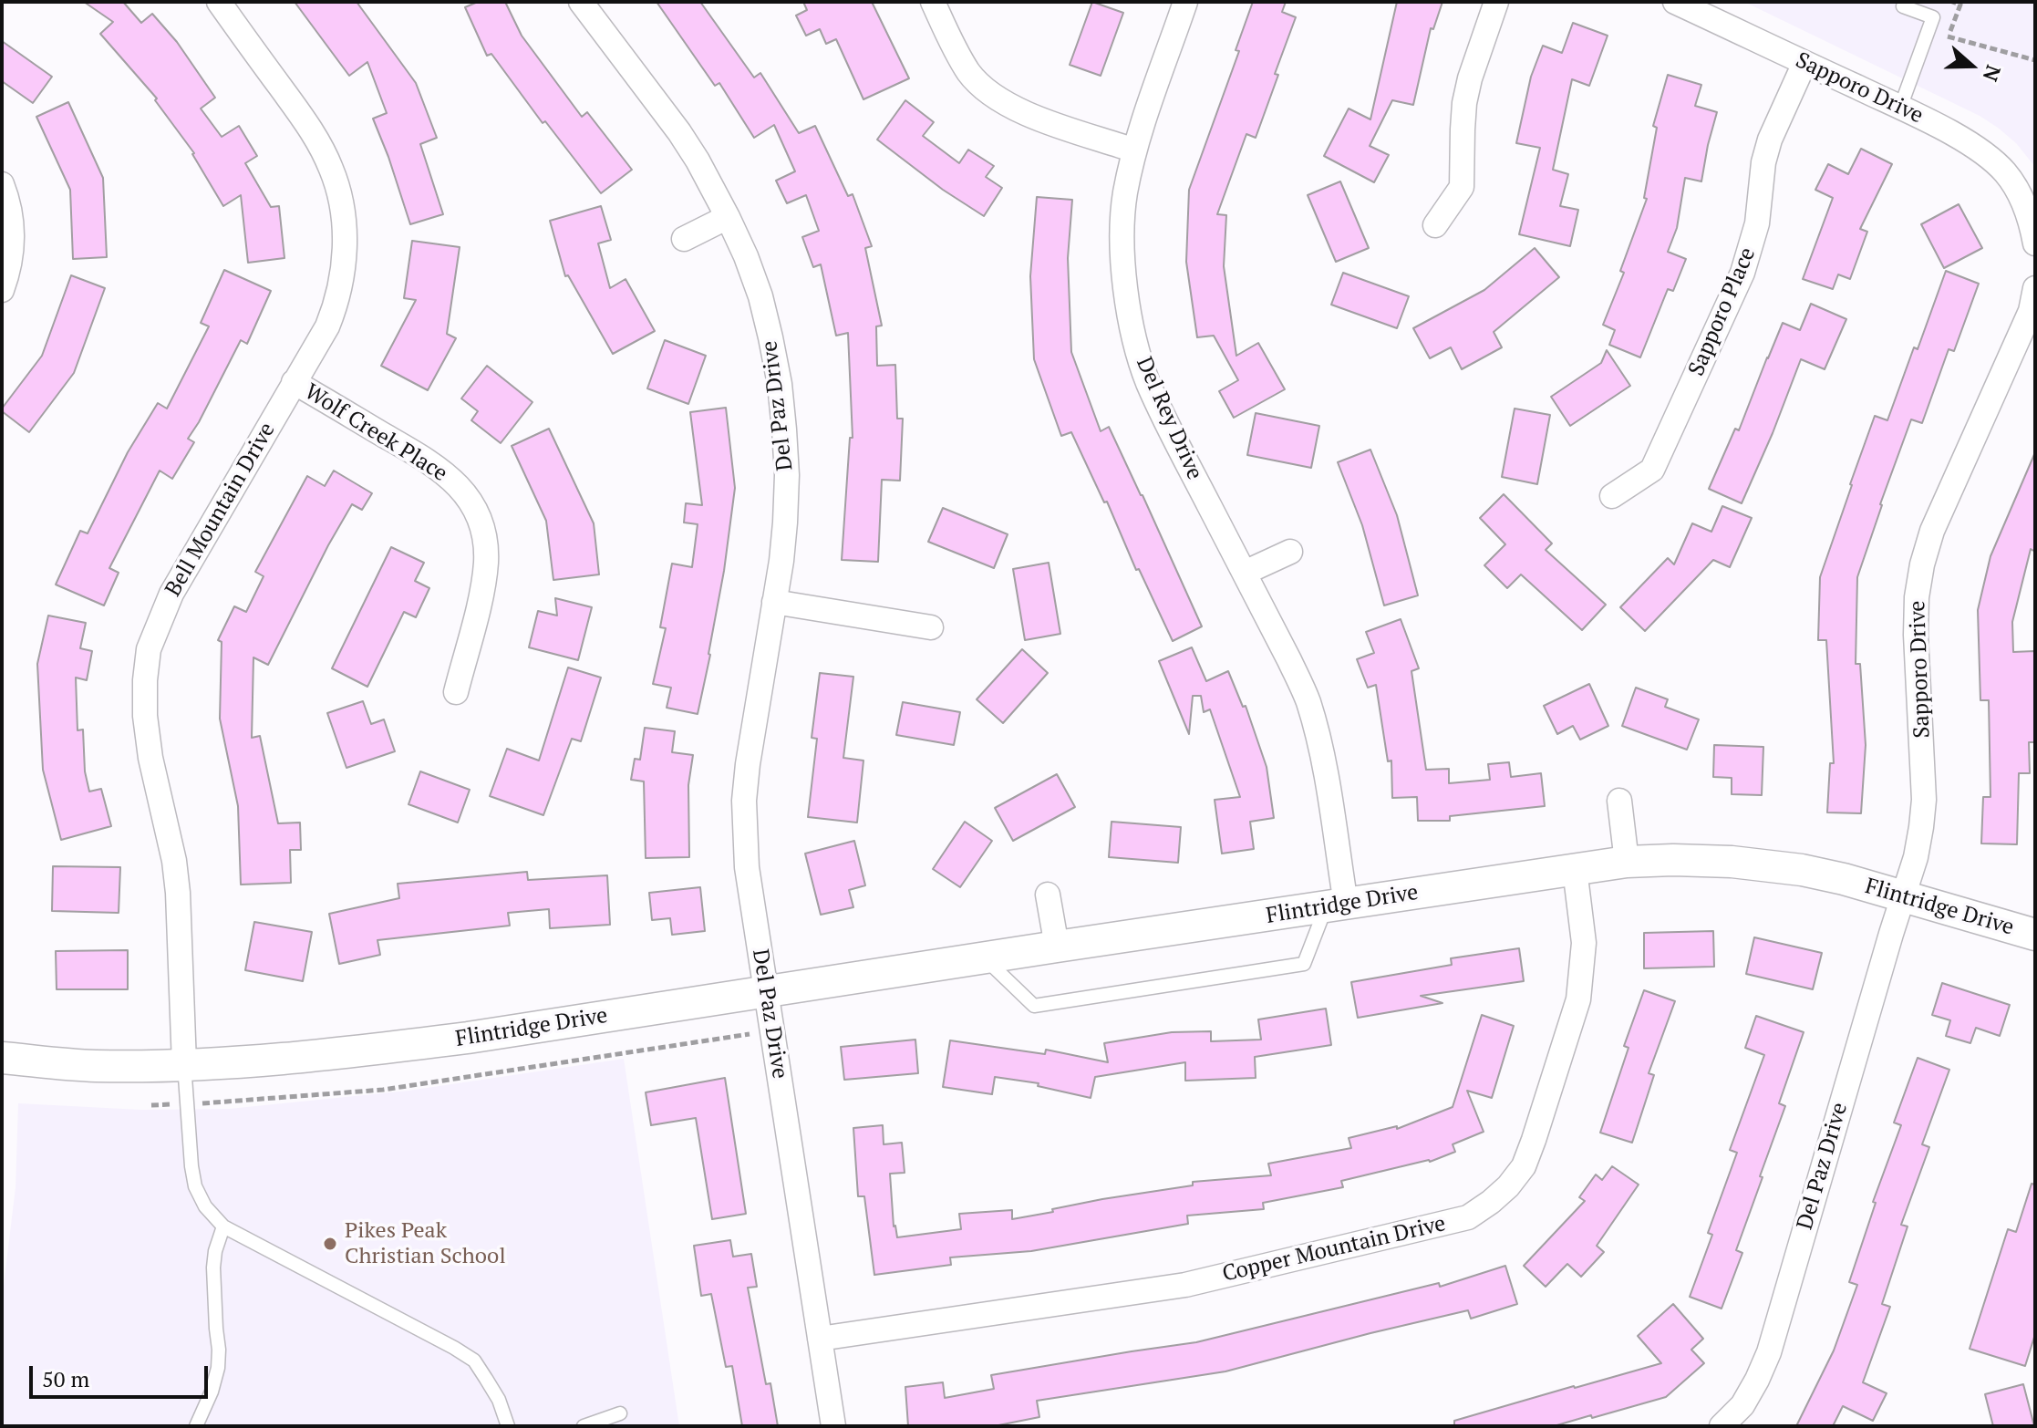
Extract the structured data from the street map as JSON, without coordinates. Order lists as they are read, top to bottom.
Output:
{
  "streets": {
    "street": [
      "Sapporo Drive",
      "Sapporo Place",
      "Del Paz Drive",
      "Del Rey Drive",
      "Wolf Creek Place",
      "Bell Mountain Drive",
      "Flintridge Drive",
      "Copper Mountain Drive"
    ]
  },
  "crossings": [
    ["Sapporo Drive", "Sapporo Place"],
    ["Sapporo Drive", "Del Paz Drive"],
    ["Sapporo Drive", "Flintridge Drive"],
    ["Del Paz Drive", "Flintridge Drive"],
    ["Del Paz Drive", "Copper Mountain Drive"],
    ["Del Rey Drive", "Flintridge Drive"],
    ["Wolf Creek Place", "Bell Mountain Drive"],
    ["Bell Mountain Drive", "Flintridge Drive"],
    ["Flintridge Drive", "Copper Mountain Drive"]
  ],
  "places": ["Pikes Peak Christian School"],
  "scale_bar": "50 m",
  "north": "right"
}
